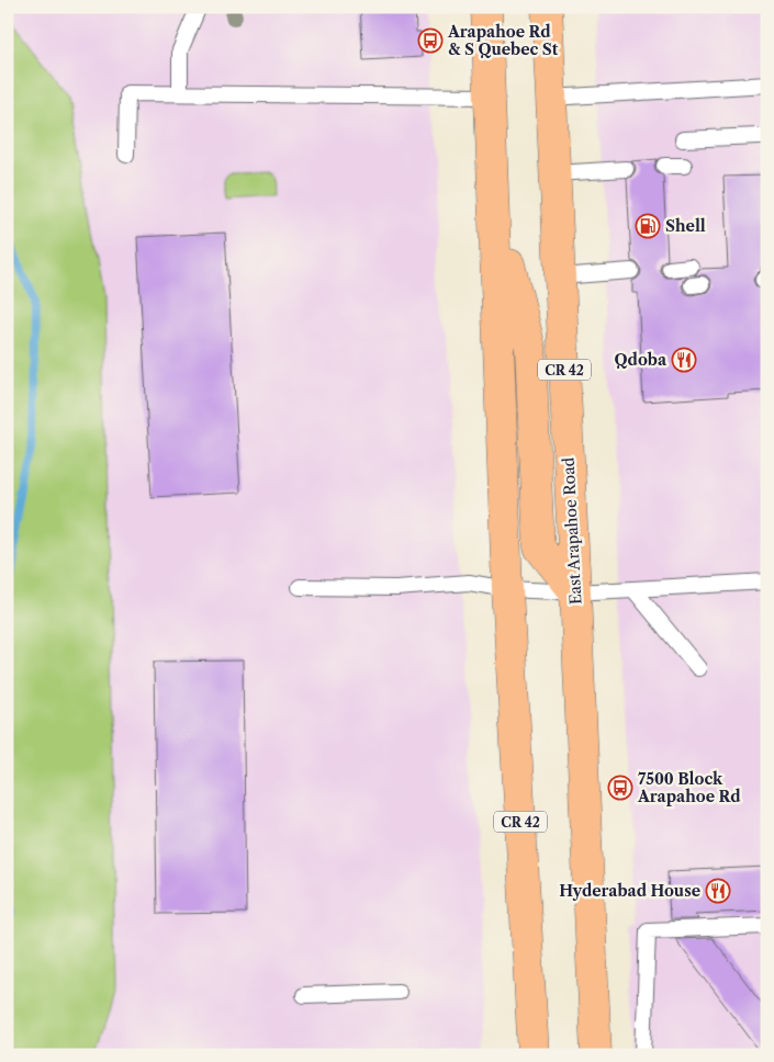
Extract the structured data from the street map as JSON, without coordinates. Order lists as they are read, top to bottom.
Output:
{
  "streets": {
    "main road": ["CR 42", "East Arapahoe Road"]
  },
  "places": {
    "bus stop": ["Arapahoe Rd & S Quebec St", "7500 Block Arapahoe Rd"],
    "fuel station": ["Shell"],
    "restaurant": ["Qdoba", "Hyderabad House"]
  }
}
